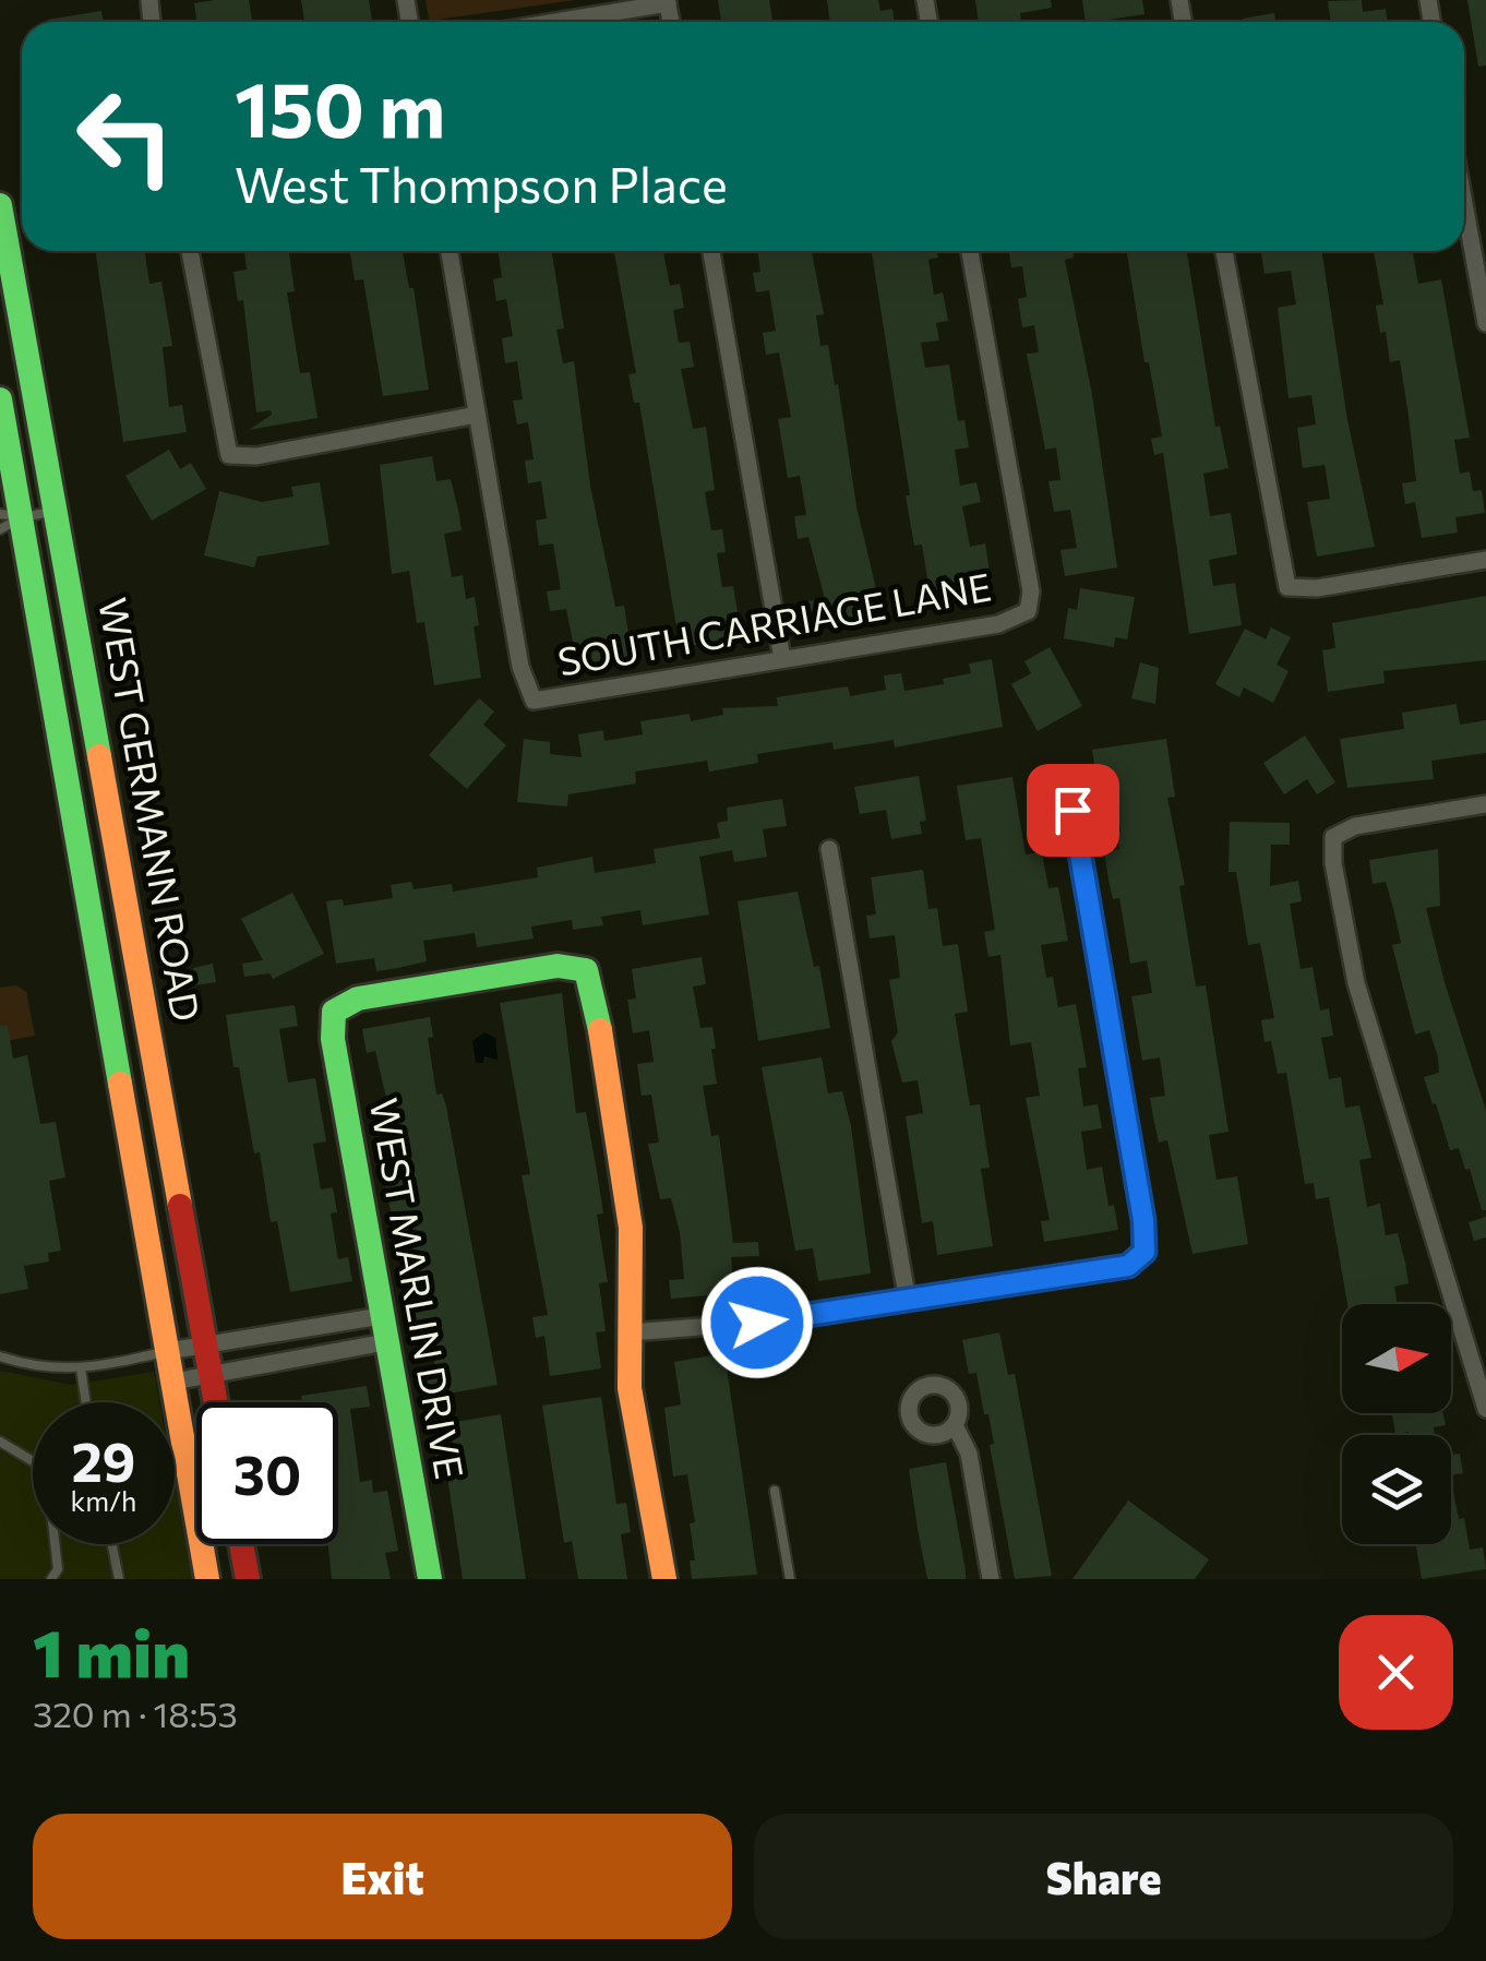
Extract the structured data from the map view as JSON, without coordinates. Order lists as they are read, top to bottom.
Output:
{
  "streets": {
    "main road": ["WEST GERMANN ROAD", "WEST MARLIN DRIVE"],
    "street": ["SOUTH CARRIAGE LANE"]
  },
  "north": "right",
  "page": {
    "turn": ["150 m", "West Thompson Place"],
    "speed": "29 km/h",
    "limit": "30",
    "heading": ["1 min", "320 m · 18:53"],
    "buttons": ["Exit", "Share"]
  }
}
